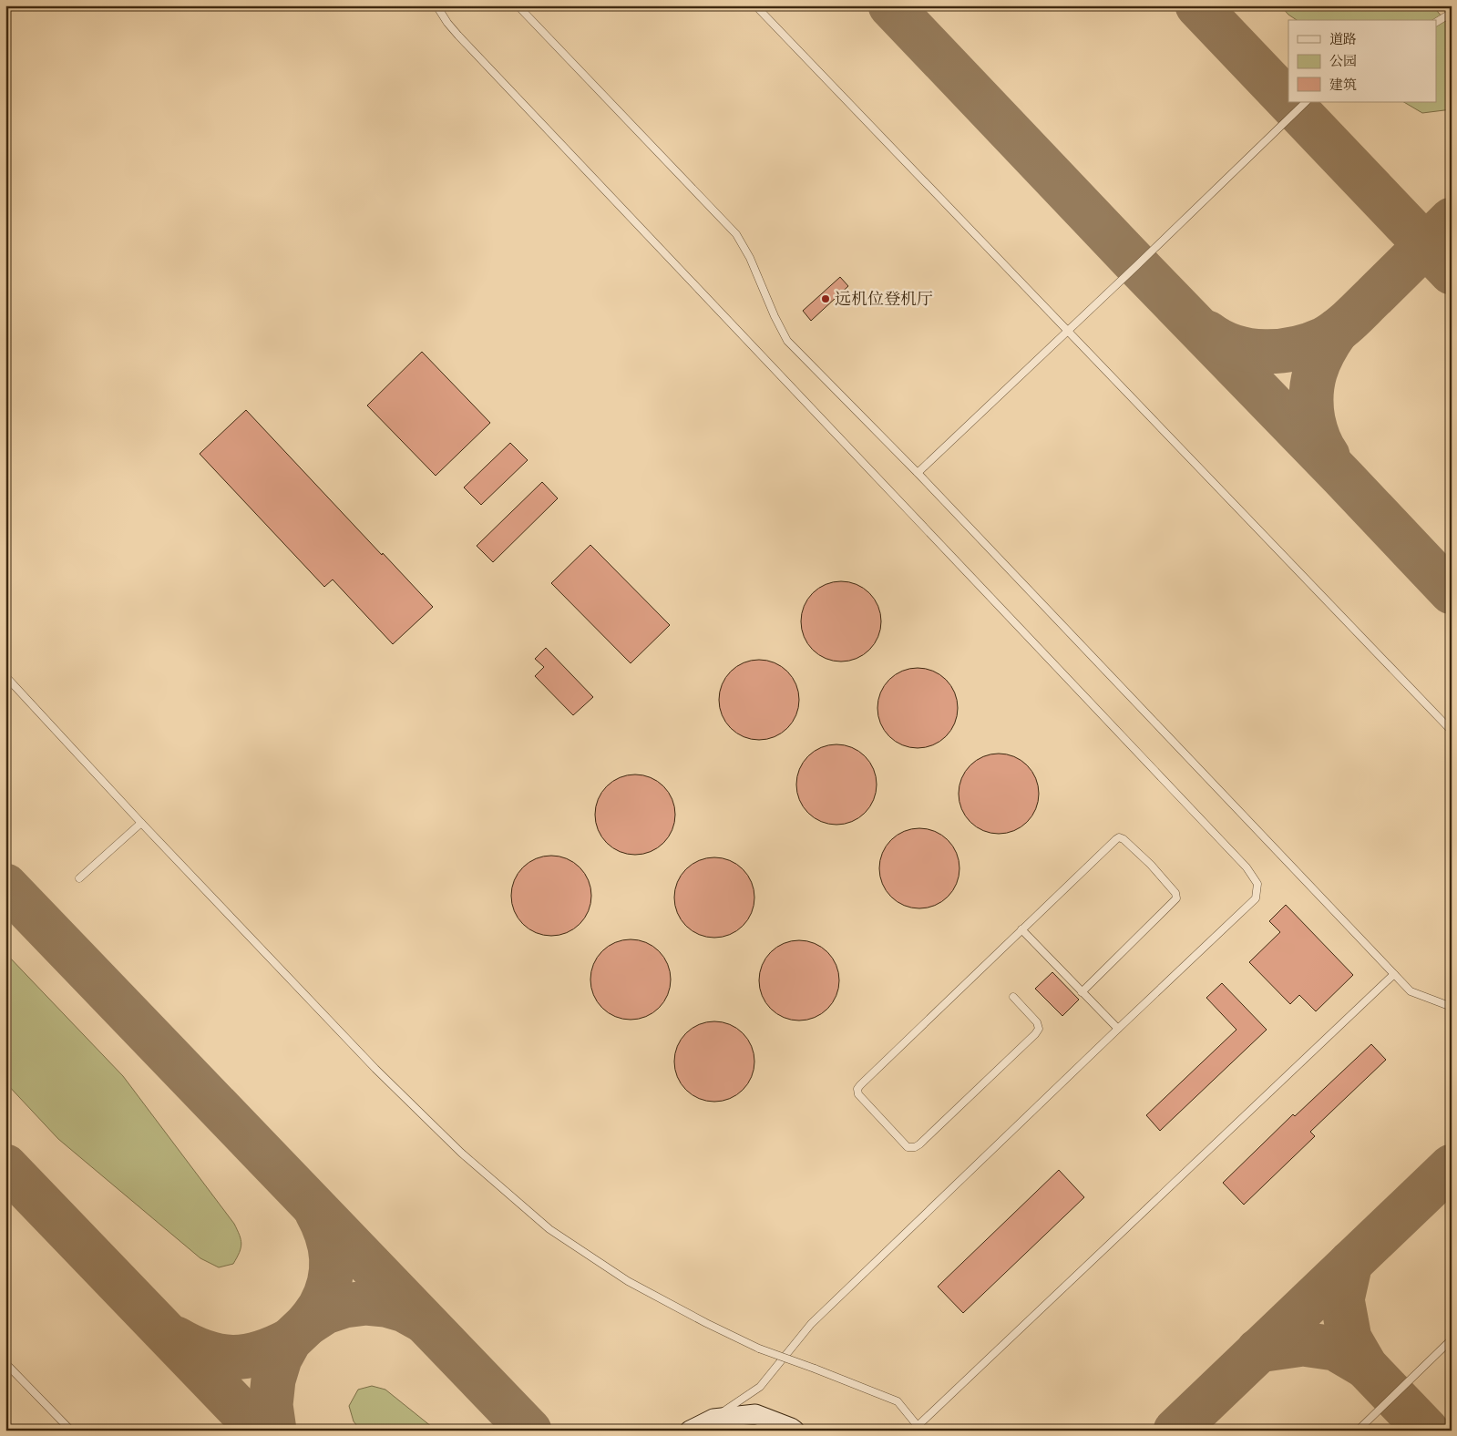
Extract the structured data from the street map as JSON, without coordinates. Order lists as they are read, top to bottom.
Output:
{
  "places": ["远机位登机厅"],
  "legend": ["道路", "公园", "建筑"]
}
